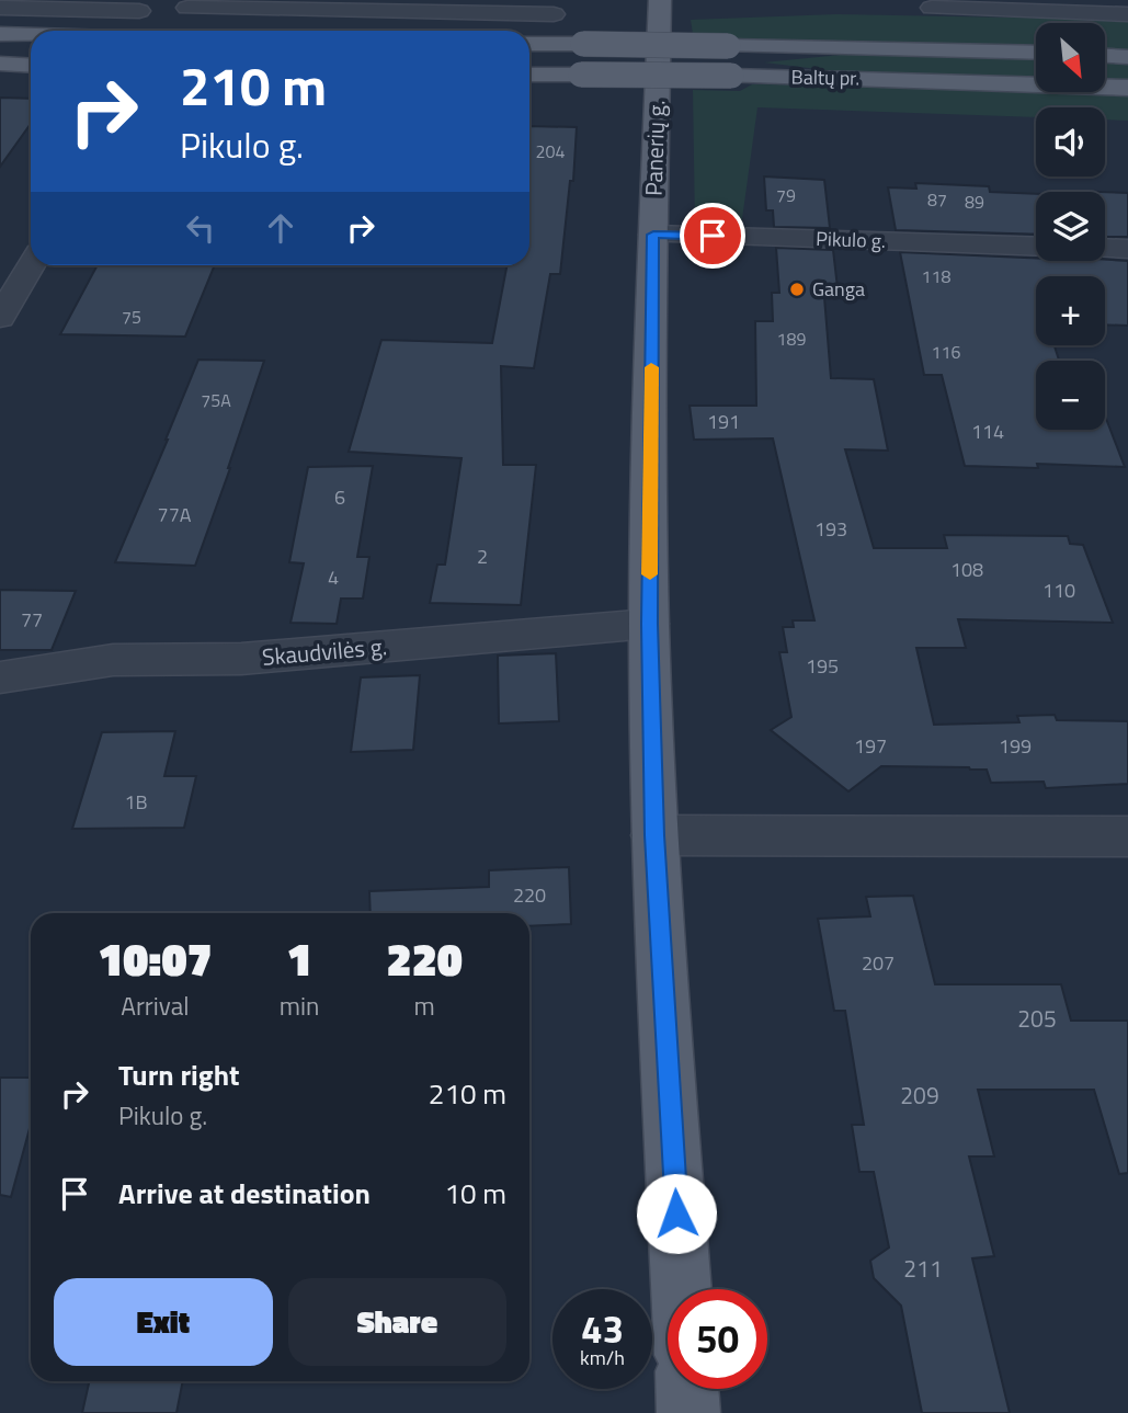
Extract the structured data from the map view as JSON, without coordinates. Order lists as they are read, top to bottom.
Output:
{
  "streets": {
    "main road": ["Baltų pr.", "Panerių g."],
    "street": ["Pikulo g.", "Skaudvilės g."]
  },
  "crossings": [
    ["Panerių g.", "Pikulo g."],
    ["Panerių g.", "Skaudvilės g."]
  ],
  "places": ["Ganga"],
  "house_numbers": [
    "204",
    "79",
    "87",
    "89",
    "118",
    "75",
    "189",
    "116",
    "75A",
    "191",
    "114",
    "6",
    "77A",
    "193",
    "2",
    "108",
    "4",
    "110",
    "77",
    "195",
    "197",
    "199",
    "1B",
    "220",
    "207",
    "205",
    "209",
    "211"
  ],
  "north": "bottom right",
  "page": {
    "map_buttons": ["+", "−"],
    "turn": ["210 m", "Pikulo g."],
    "eta": [
      "10:07",
      "Arrival",
      "1",
      "min",
      "220",
      "m"
    ],
    "list": [
      {
        "name": "Turn right",
        "note": "Pikulo g.",
        "value": "210 m"
      },
      {
        "name": "Arrive at destination",
        "value": "10 m"
      }
    ],
    "buttons": ["Exit", "Share"],
    "speed": "43 km/h",
    "limit": "50"
  }
}
